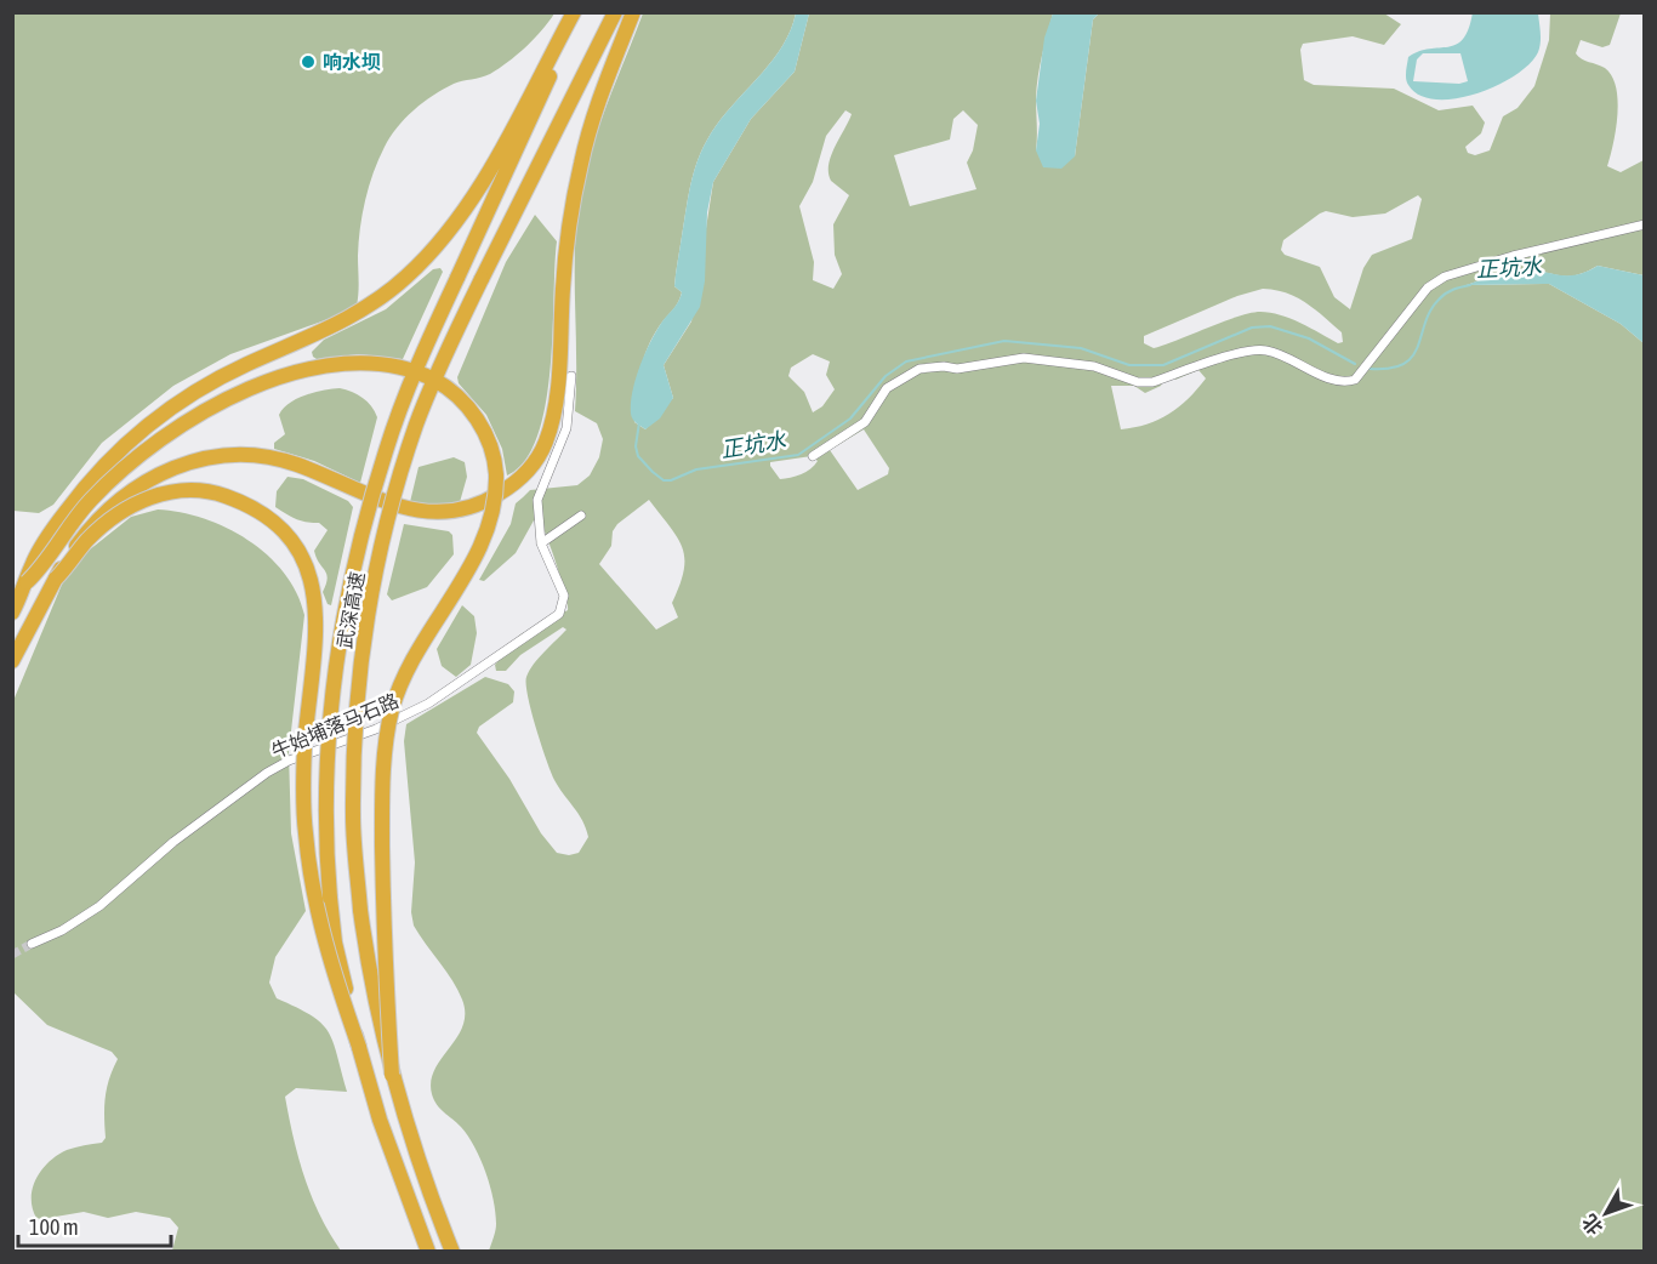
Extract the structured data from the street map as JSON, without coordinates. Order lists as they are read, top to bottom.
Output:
{
  "streets": {
    "highway": ["武深高速"],
    "street": ["牛始埔落马石路"]
  },
  "water": ["正坑水"],
  "places": ["响水坝"],
  "scale_bar": "100 m",
  "north": "bottom left"
}
